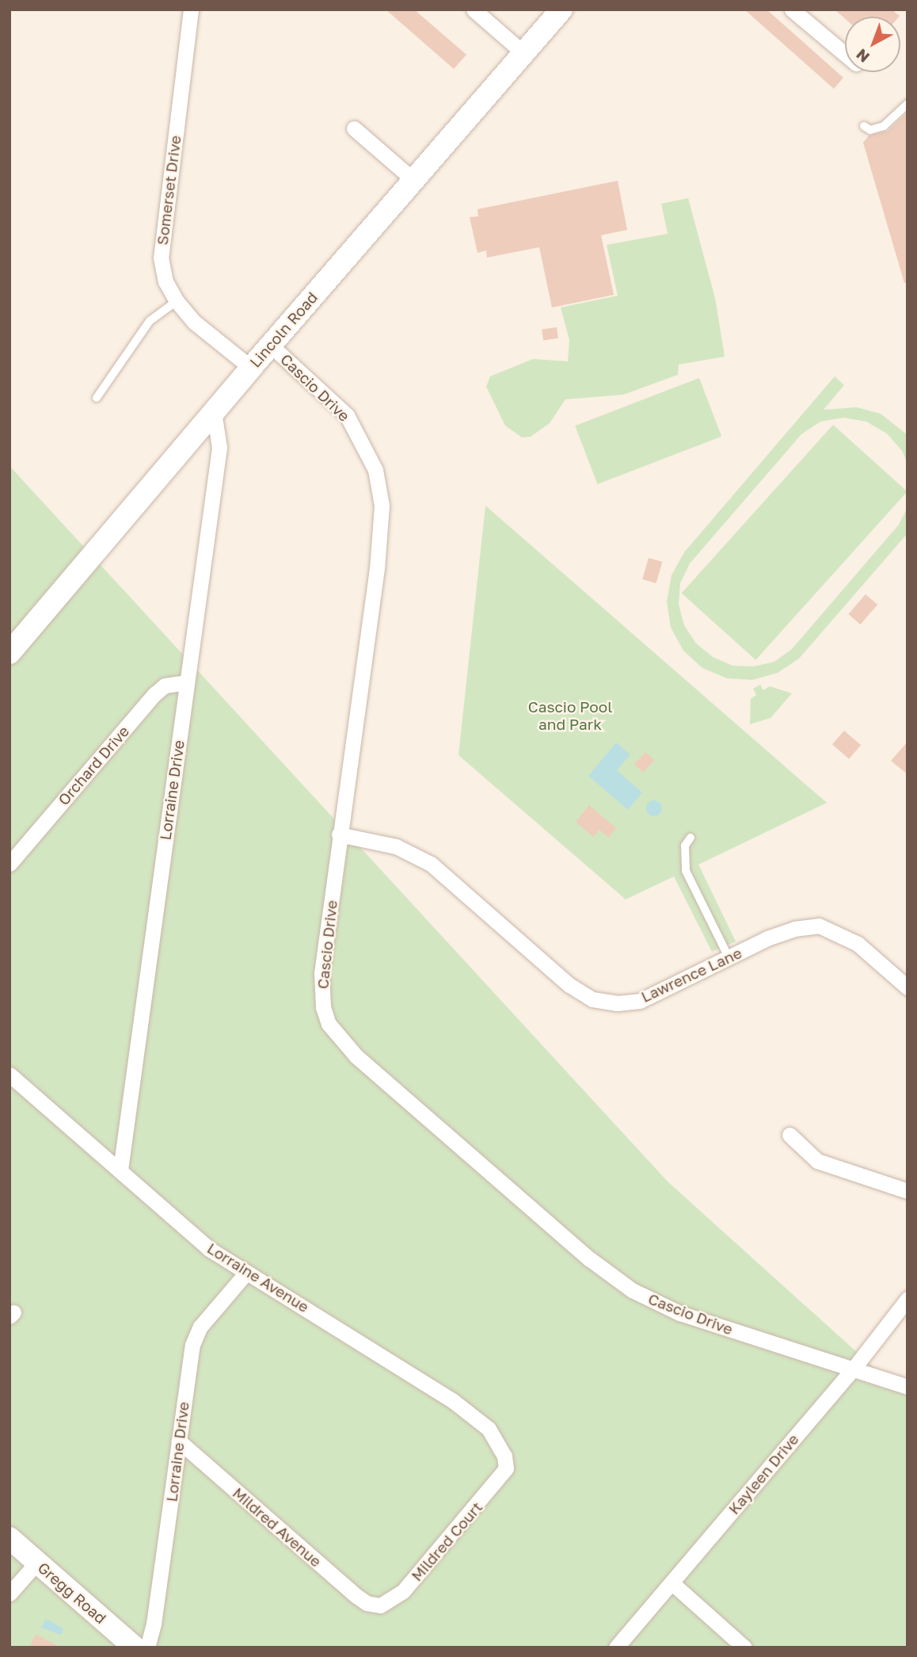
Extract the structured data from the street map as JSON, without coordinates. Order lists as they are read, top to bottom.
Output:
{
  "streets": {
    "main road": ["Lincoln Road", "Gregg Road"],
    "street": [
      "Somerset Drive",
      "Cascio Drive",
      "Orchard Drive",
      "Lorraine Drive",
      "Lawrence Lane",
      "Lorraine Avenue",
      "Kayleen Drive",
      "Mildred Avenue",
      "Mildred Court"
    ]
  },
  "crossings": [
    ["Somerset Drive", "Lincoln Road"],
    ["Lincoln Road", "Cascio Drive"],
    ["Lincoln Road", "Lorraine Drive"],
    ["Cascio Drive", "Lawrence Lane"],
    ["Cascio Drive", "Kayleen Drive"],
    ["Orchard Drive", "Lorraine Drive"],
    ["Lorraine Drive", "Lorraine Avenue"],
    ["Lorraine Drive", "Mildred Avenue"],
    ["Lorraine Avenue", "Mildred Court"],
    ["Mildred Avenue", "Mildred Court"]
  ],
  "parks": ["Cascio Pool and Park"],
  "north": "bottom left"
}
